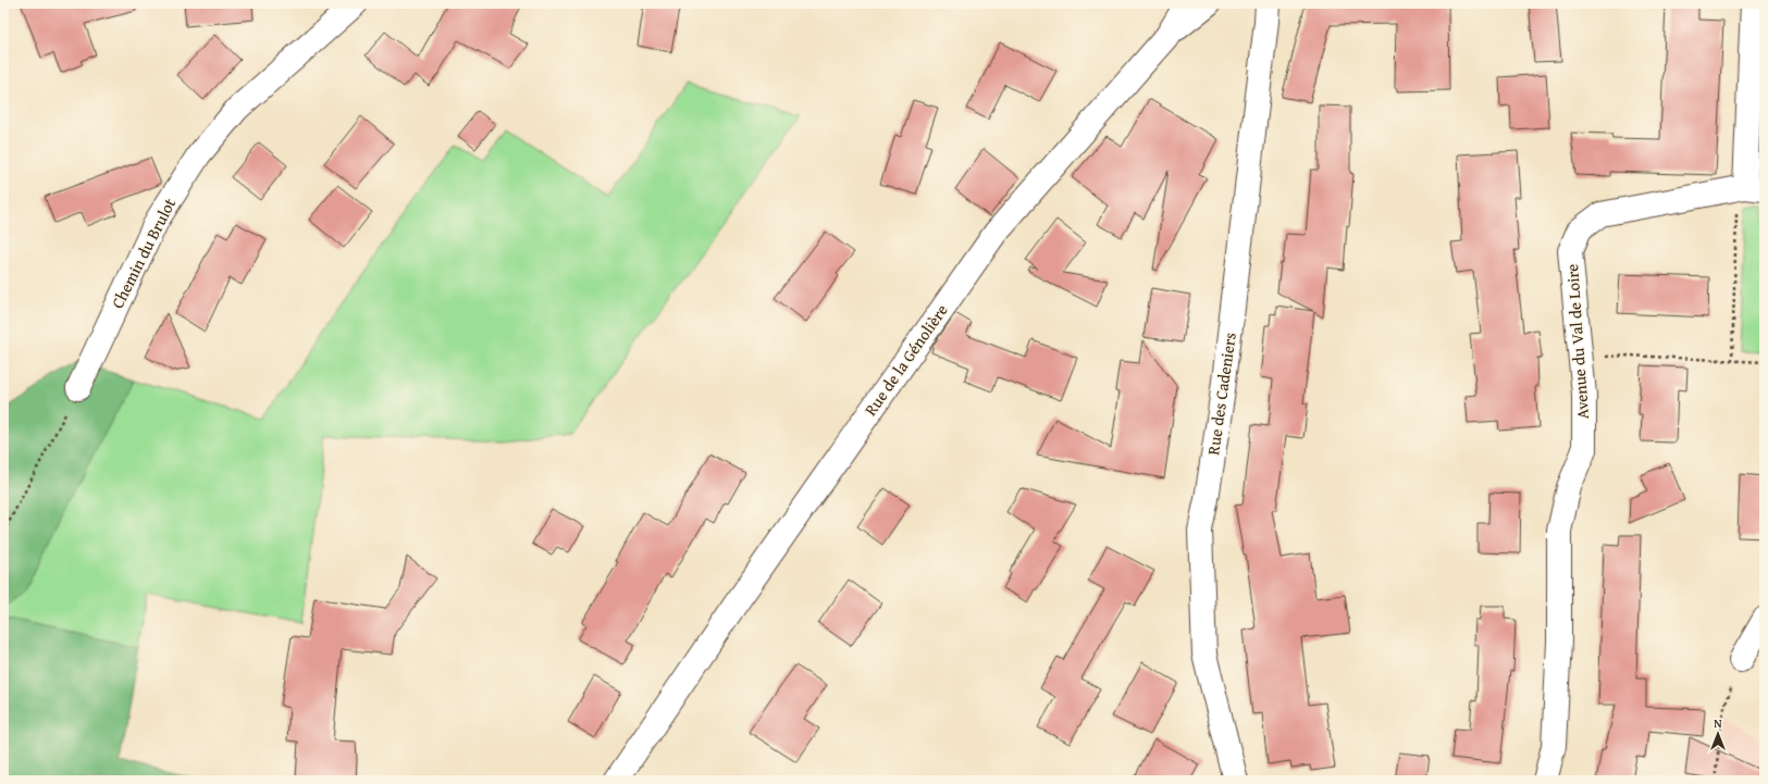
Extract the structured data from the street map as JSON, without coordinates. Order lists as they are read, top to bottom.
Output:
{
  "streets": {
    "street": [
      "Chemin du Brulot",
      "Avenue du Val de Loire",
      "Rue de la Génolière",
      "Rue des Cadeniers"
    ]
  },
  "north": "top"
}
